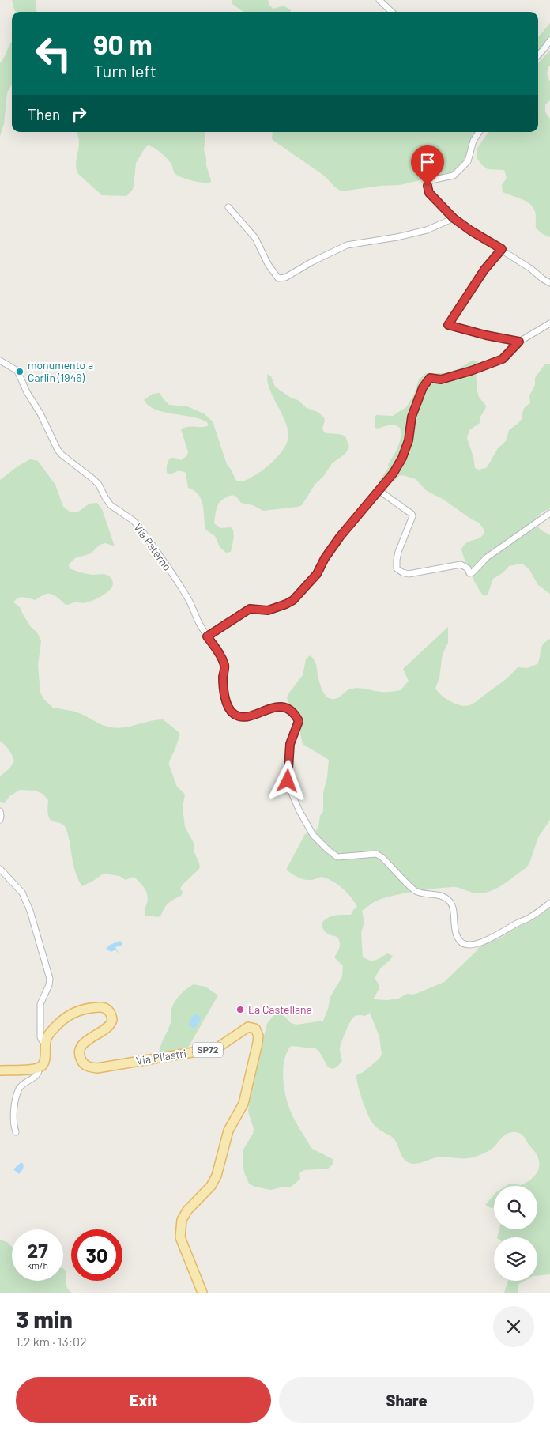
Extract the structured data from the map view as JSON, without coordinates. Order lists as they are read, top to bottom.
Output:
{
  "streets": {
    "main road": ["SP72", "Via Pilastri"],
    "street": ["Via Paterno"]
  },
  "places": ["monumento a Carlin (1946)", "La Castellana"],
  "page": {
    "turn": ["90 m", "Turn left"],
    "then": "Then",
    "speed": "27 km/h",
    "limit": "30",
    "heading": ["3 min", "1.2 km · 13:02"],
    "buttons": ["Exit", "Share"]
  }
}
